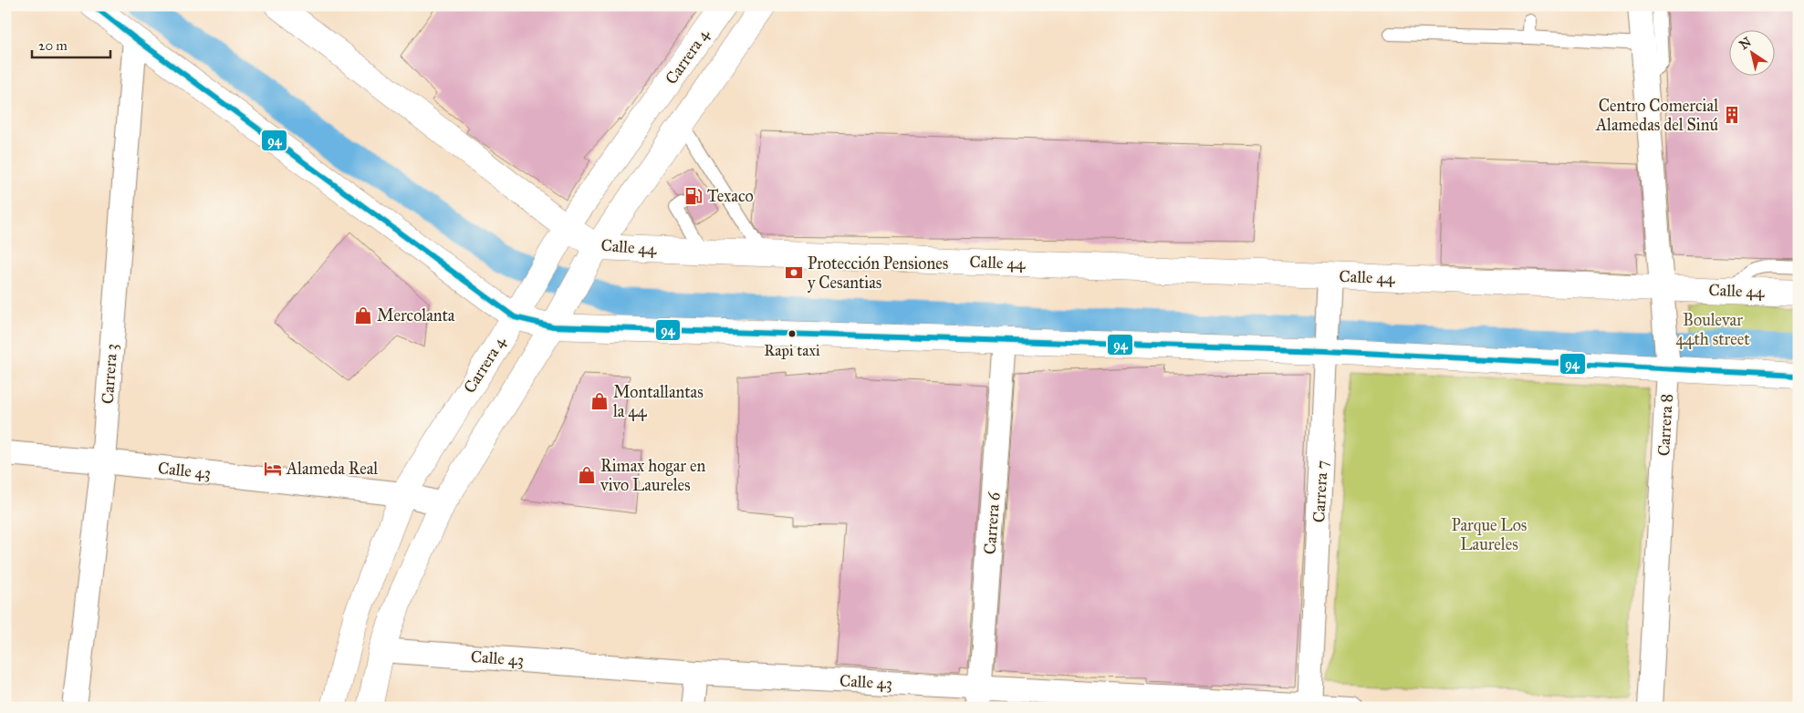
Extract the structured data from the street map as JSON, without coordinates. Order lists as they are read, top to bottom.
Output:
{
  "streets": {
    "street": [
      "Carrera 4",
      "Calle 44",
      "Carrera 3",
      "Carrera 8",
      "Calle 43",
      "Carrera 7",
      "Carrera 6"
    ]
  },
  "crossings": [
    ["Carrera 4", "Calle 44"],
    ["Carrera 4", "Calle 43"],
    ["Calle 44", "Carrera 8"],
    ["Calle 44", "Carrera 7"],
    ["Carrera 3", "Calle 43"],
    ["Calle 43", "Carrera 7"],
    ["Calle 43", "Carrera 6"]
  ],
  "parks": ["Boulevar 44th street", "Parque Los Laureles"],
  "places": {
    "building": ["Centro Comercial Alamedas del Sinú"],
    "fuel station": ["Texaco"],
    "bank": ["Protección Pensiones y Cesantias"],
    "shop": ["Mercolanta", "Montallantas la 44", "Rimax hogar en vivo Laureles"],
    "other": ["Rapi taxi"],
    "hotel": ["Alameda Real"]
  },
  "lines": ["transit line 94"],
  "scale_bar": "20 m",
  "north": "top left"
}
